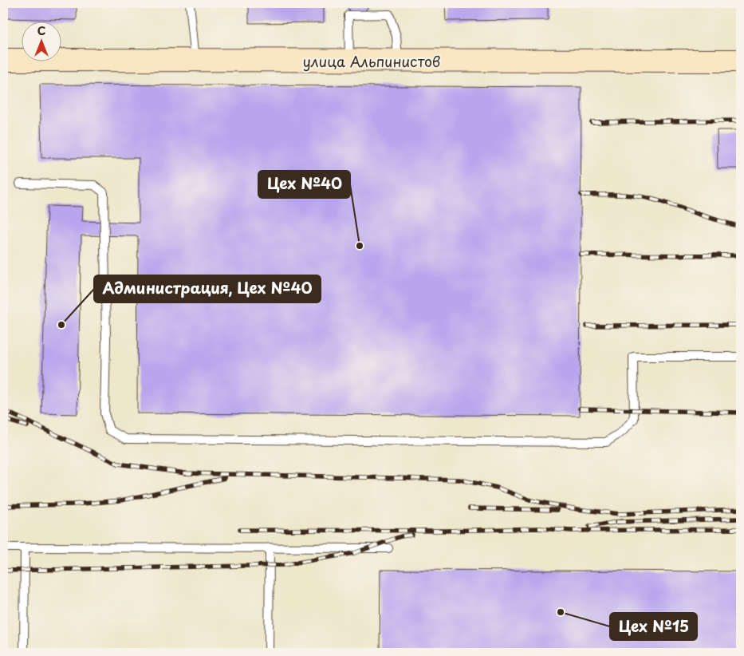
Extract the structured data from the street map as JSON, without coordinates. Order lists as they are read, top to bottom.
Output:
{
  "streets": {
    "main road": ["улица Альпинистов"]
  },
  "places": ["Цех №40", "Администрация, Цех №40", "Цех №15"],
  "north": "top"
}
